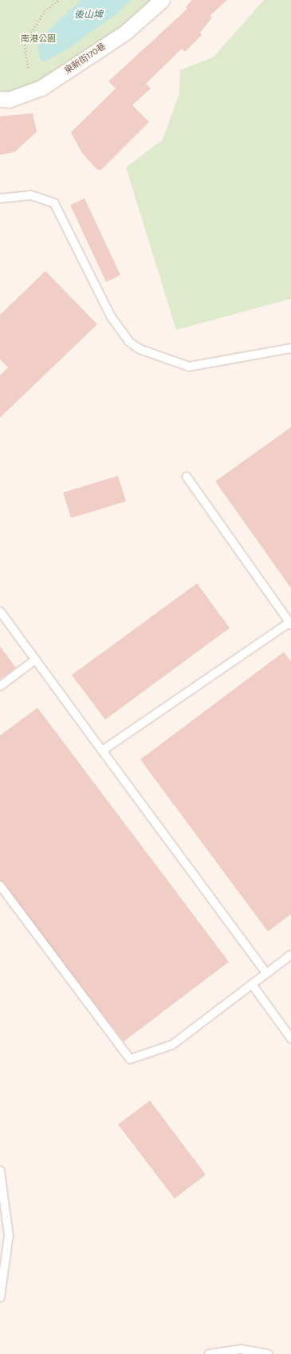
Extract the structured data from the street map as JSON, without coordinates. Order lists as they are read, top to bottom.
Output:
{
  "streets": {
    "street": ["東新街170巷"]
  },
  "water": ["後山埤"],
  "parks": ["南港公園"]
}
